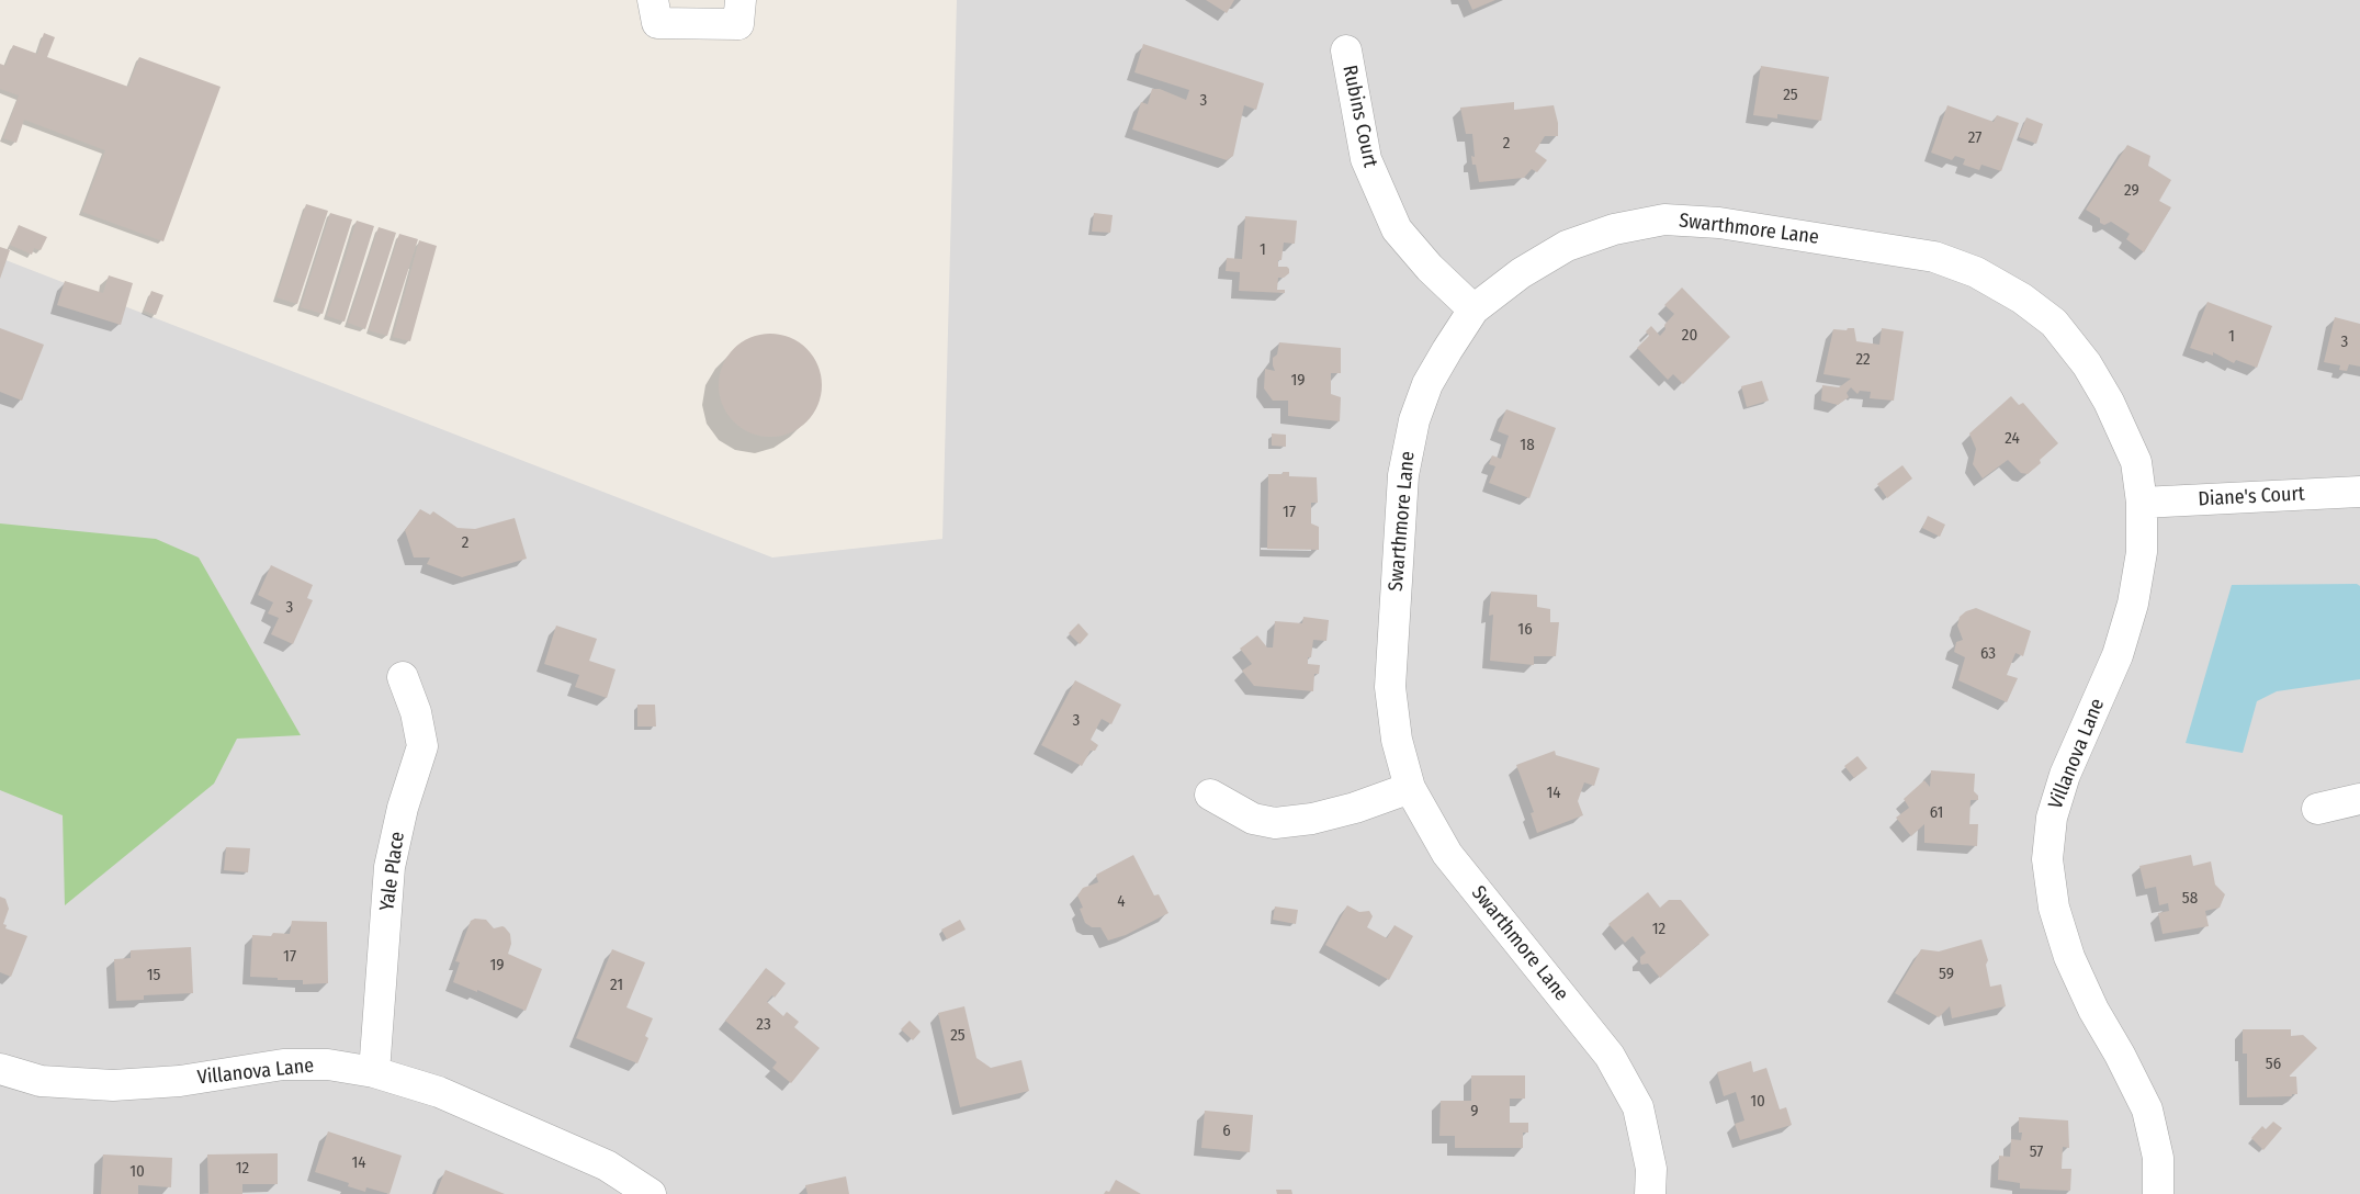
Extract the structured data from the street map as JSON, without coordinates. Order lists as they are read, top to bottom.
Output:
{
  "streets": {
    "street": [
      "Rubins Court",
      "Swarthmore Lane",
      "Diane's Court",
      "Villanova Lane",
      "Yale Place"
    ]
  },
  "crossings": [
    ["Rubins Court", "Swarthmore Lane"],
    ["Swarthmore Lane", "Villanova Lane"],
    ["Diane's Court", "Villanova Lane"],
    ["Villanova Lane", "Yale Place"]
  ],
  "house_numbers": [
    "25",
    "3",
    "27",
    "2",
    "29",
    "1",
    "20",
    "1",
    "3",
    "22",
    "19",
    "24",
    "18",
    "17",
    "2",
    "3",
    "16",
    "63",
    "3",
    "14",
    "61",
    "58",
    "4",
    "12",
    "17",
    "19",
    "59",
    "15",
    "21",
    "23",
    "25",
    "56",
    "10",
    "9",
    "6",
    "57",
    "14",
    "12",
    "10"
  ]
}
